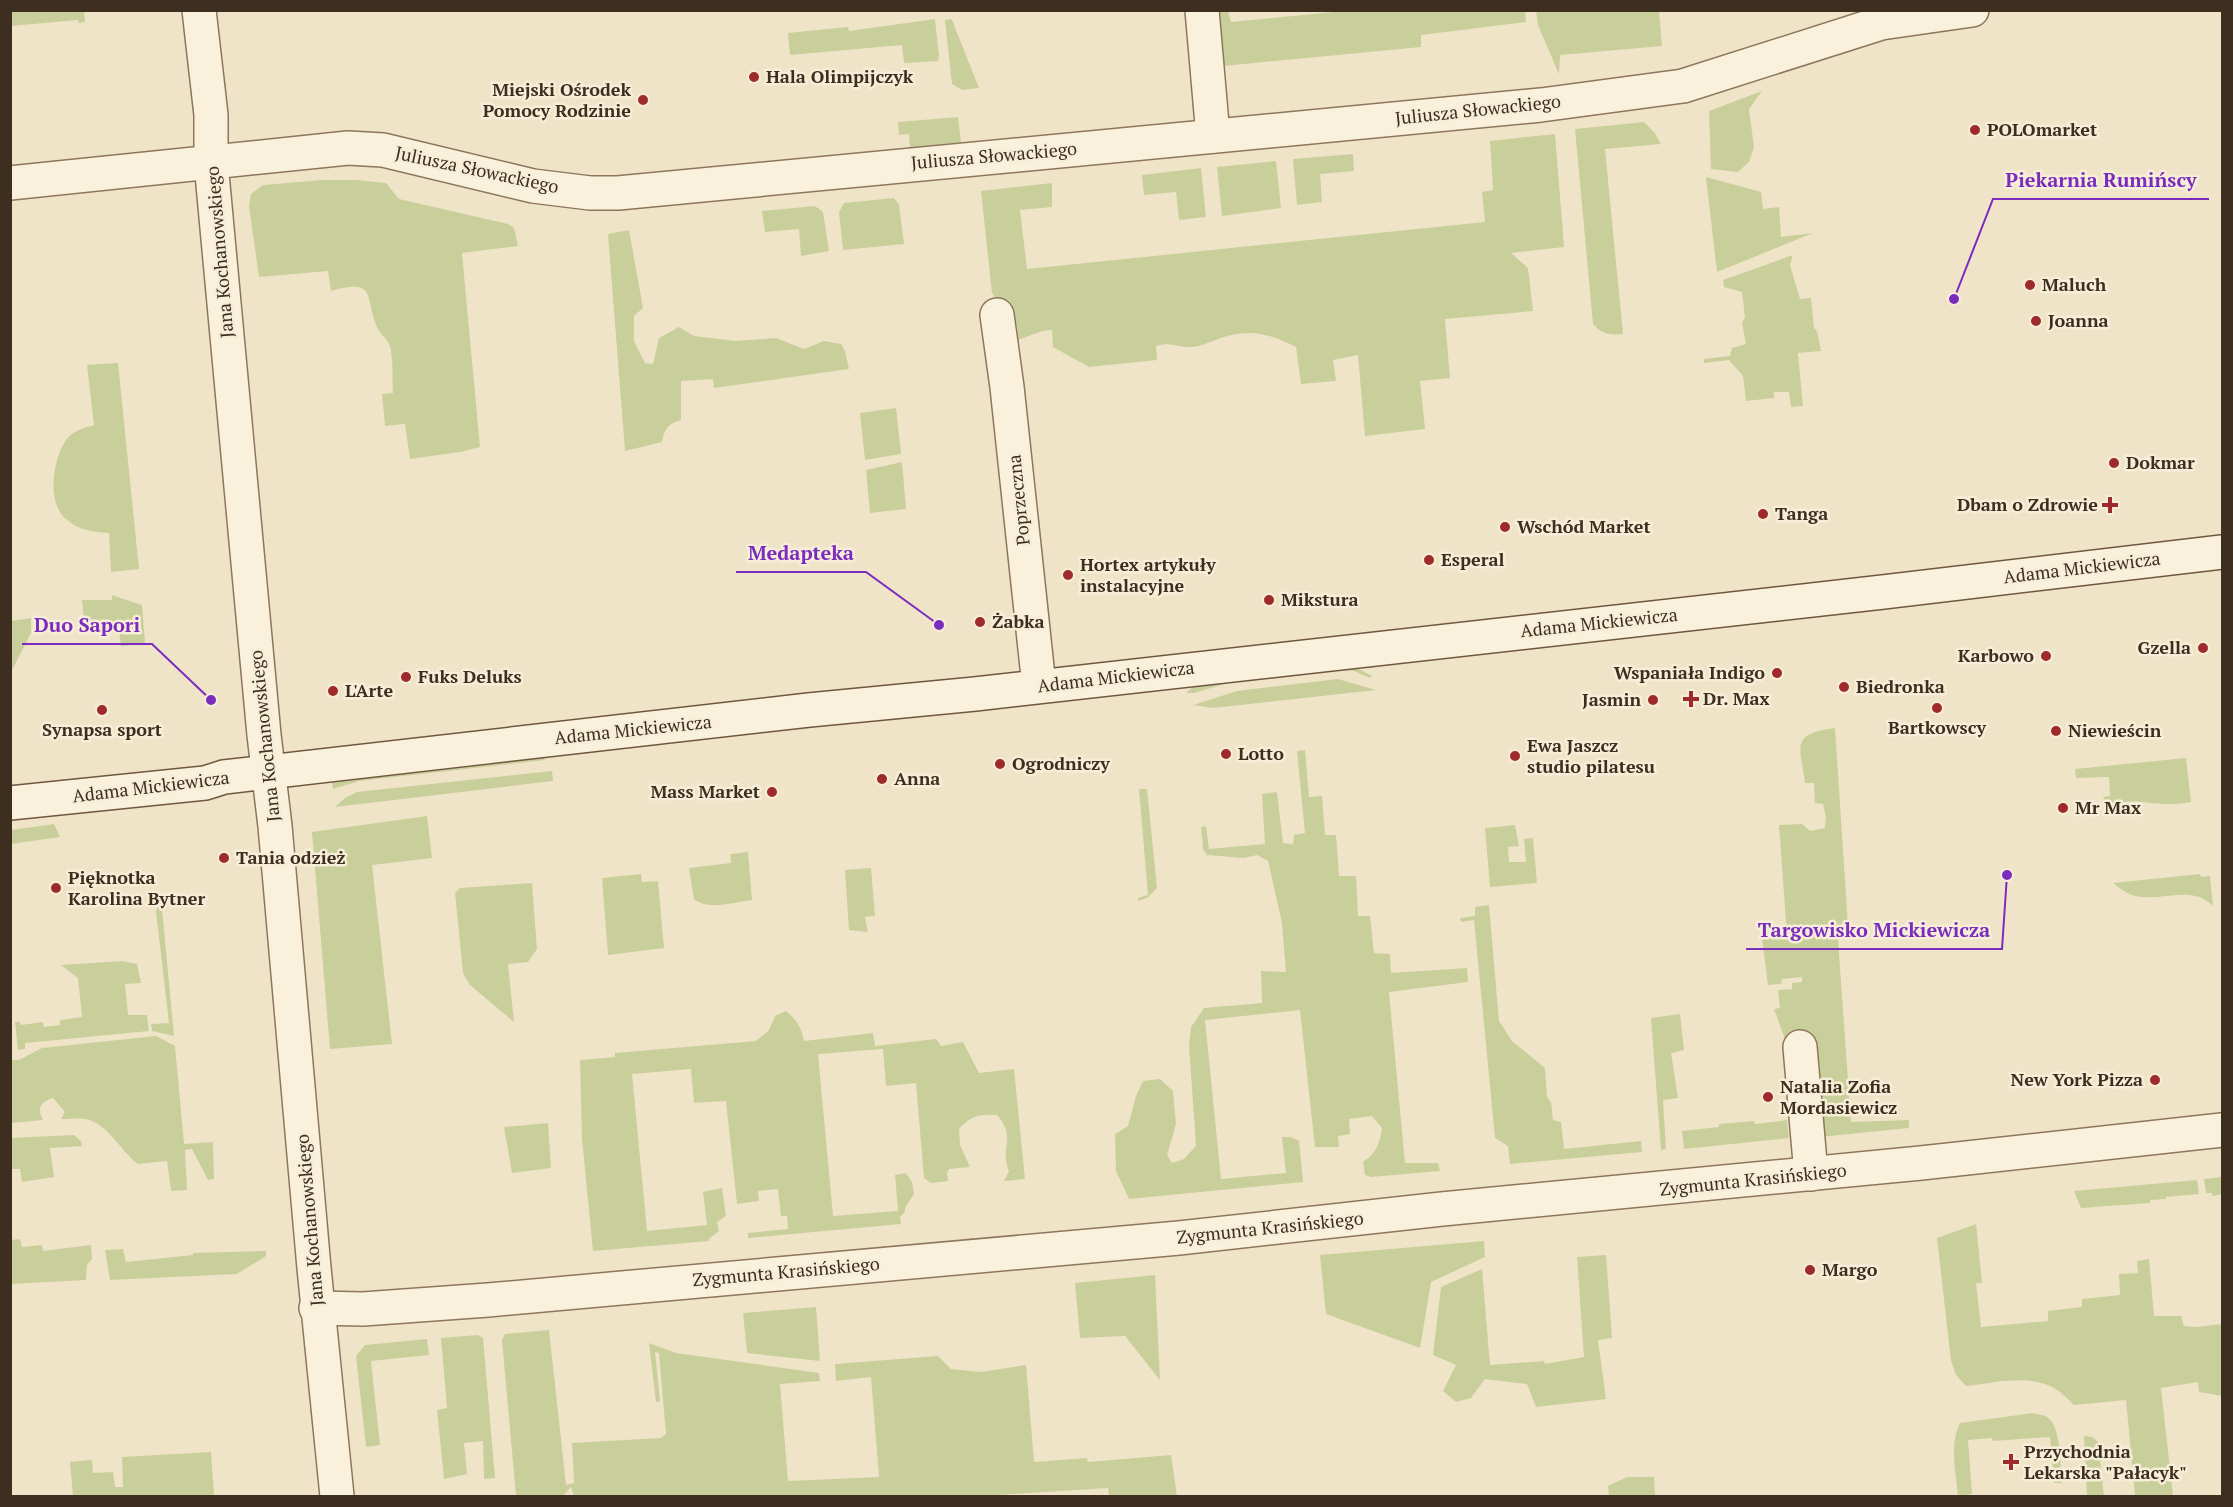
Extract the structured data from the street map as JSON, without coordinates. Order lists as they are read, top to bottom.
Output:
{
  "streets": {
    "street": [
      "Juliusza Słowackiego",
      "Jana Kochanowskiego",
      "Poprzeczna",
      "Adama Mickiewicza",
      "Zygmunta Krasińskiego"
    ]
  },
  "crossings": [
    ["Juliusza Słowackiego", "Jana Kochanowskiego"],
    ["Jana Kochanowskiego", "Adama Mickiewicza"],
    ["Jana Kochanowskiego", "Zygmunta Krasińskiego"],
    ["Poprzeczna", "Adama Mickiewicza"]
  ],
  "places": {
    "other": [
      "Hala Olimpijczyk",
      "Miejski Ośrodek Pomocy Rodzinie",
      "POLOmarket",
      "Maluch",
      "Piekarnia Rumińscy",
      "Joanna",
      "Dokmar",
      "Tanga",
      "Wschód Market",
      "Esperal",
      "Hortex artykuły instalacyjne",
      "Mikstura",
      "Żabka",
      "Medapteka",
      "Gzella",
      "Karbowo",
      "Wspaniała Indigo",
      "Fuks Deluks",
      "Biedronka",
      "L'Arte",
      "Duo Sapori",
      "Jasmin",
      "Bartkowscy",
      "Synapsa sport",
      "Niewieścin",
      "Lotto",
      "Ewa Jaszcz studio pilatesu",
      "Ogrodniczy",
      "Anna",
      "Mass Market",
      "Mr Max",
      "Tania odzież",
      "Targowisko Mickiewicza",
      "Pięknotka Karolina Bytner",
      "New York Pizza",
      "Natalia Zofia Mordasiewicz",
      "Margo"
    ],
    "health": ["Dbam o Zdrowie", "Dr. Max", "Przychodnia Lekarska \"Pałacyk\""]
  }
}
